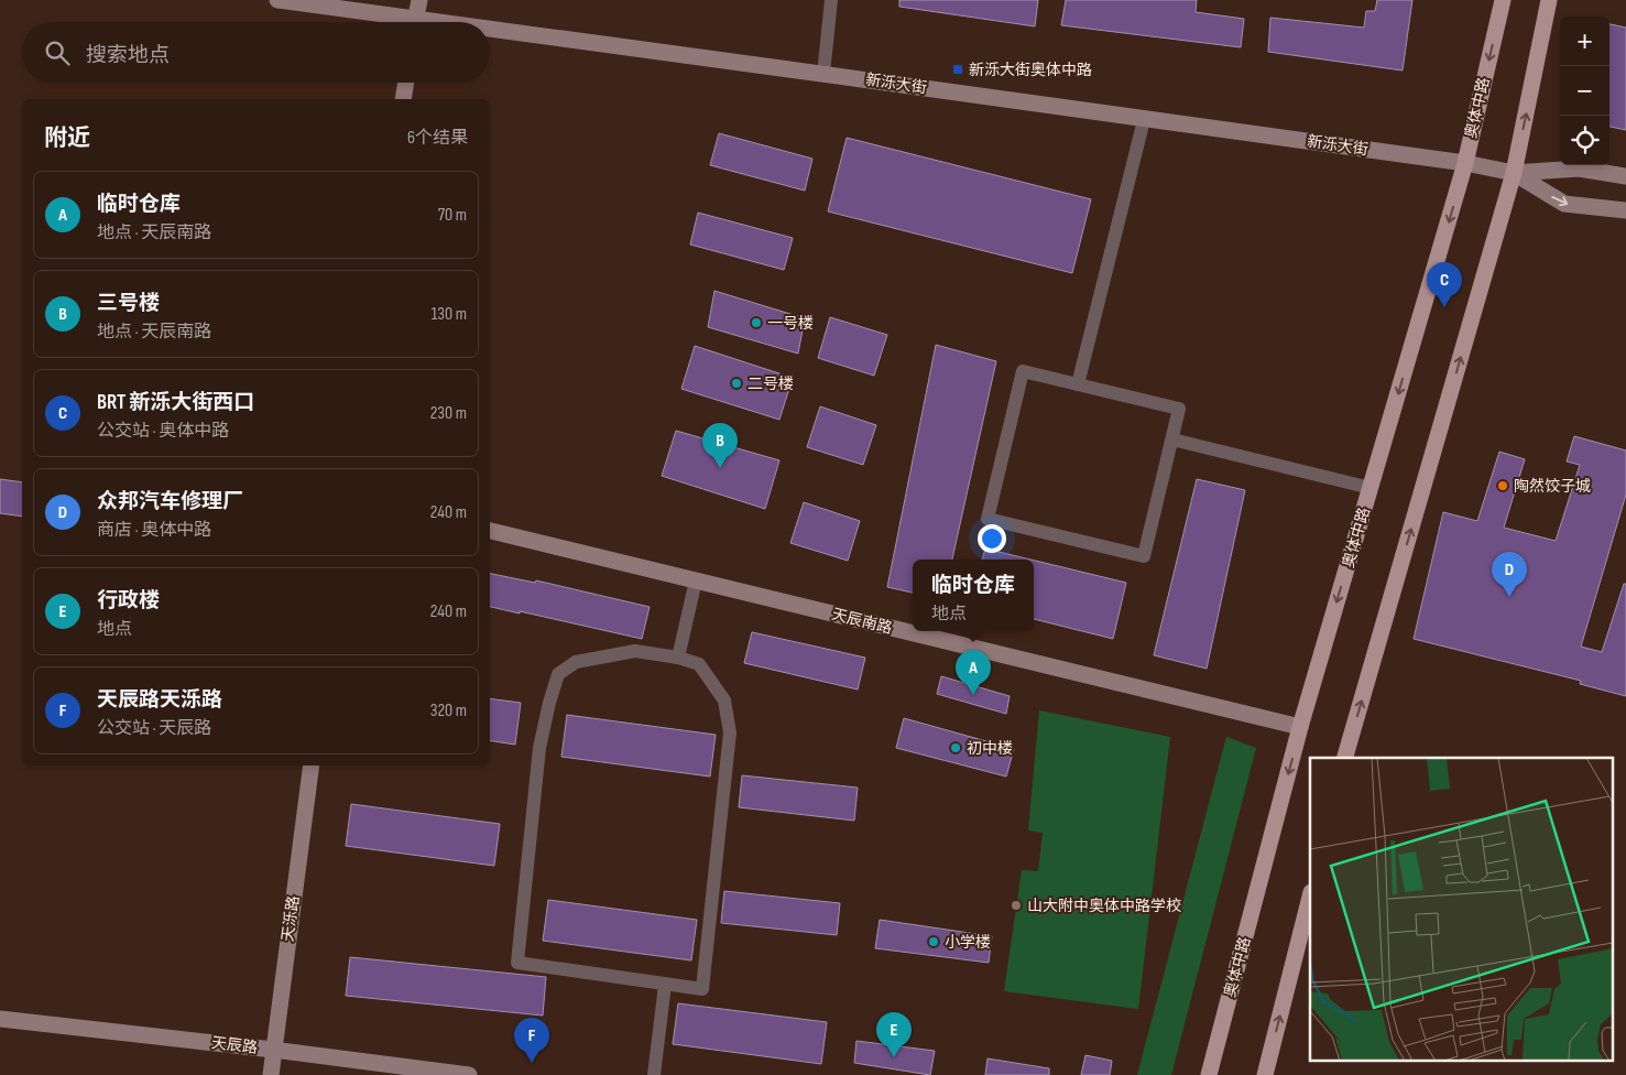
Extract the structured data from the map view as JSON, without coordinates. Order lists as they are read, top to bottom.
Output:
{
  "streets": {
    "main road": ["奥体中路"],
    "street": [
      "新泺大街",
      "天辰南路",
      "天泺路",
      "天辰路"
    ]
  },
  "crossings": [
    ["新泺大街", "奥体中路"],
    ["奥体中路", "天辰南路"],
    ["天泺路", "天辰路"]
  ],
  "places": {
    "transit": ["新泺大街奥体中路"],
    "other": [
      "一号楼",
      "二号楼",
      "陶然饺子城",
      "初中楼",
      "山大附中奥体中路学校",
      "小学楼"
    ]
  },
  "page": {
    "map_buttons": ["+", "−"],
    "search": "搜索地点",
    "heading": ["附近", "6个结果"],
    "list": [
      {
        "mark": "A",
        "name": "临时仓库",
        "note": "地点 · 天辰南路",
        "value": "70 m"
      },
      {
        "mark": "B",
        "name": "三号楼",
        "note": "地点 · 天辰南路",
        "value": "130 m"
      },
      {
        "mark": "C",
        "name": "BRT 新泺大街西口",
        "note": "公交站 · 奥体中路",
        "value": "230 m"
      },
      {
        "mark": "D",
        "name": "众邦汽车修理厂",
        "note": "商店 · 奥体中路",
        "value": "240 m"
      },
      {
        "mark": "E",
        "name": "行政楼",
        "note": "地点",
        "value": "240 m"
      },
      {
        "mark": "F",
        "name": "天辰路天泺路",
        "note": "公交站 · 天辰路",
        "value": "320 m"
      }
    ],
    "pins": [
      "C",
      "B",
      "D",
      "A",
      "E",
      "F"
    ],
    "popup": ["临时仓库", "地点"]
  }
}
